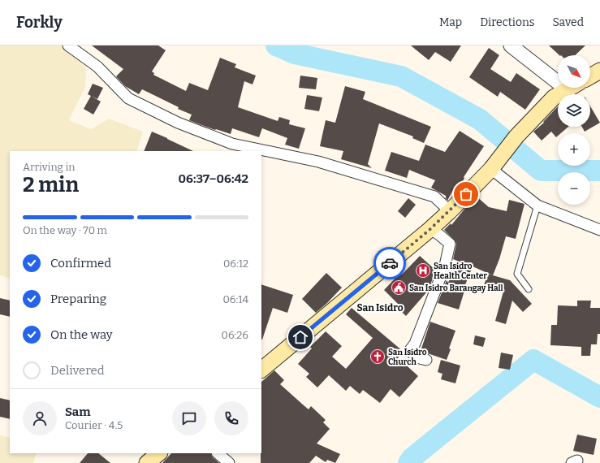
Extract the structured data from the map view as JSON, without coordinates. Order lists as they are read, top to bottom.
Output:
{
  "districts": ["San Isidro"],
  "places": {
    "hospital": ["San Isidro Health Center"],
    "public building": ["San Isidro Barangay Hall"],
    "church": ["San Isidro Church"]
  },
  "north": "bottom right",
  "page": {
    "header": "Forkly",
    "nav": ["Map", "Directions", "Saved"],
    "map_buttons": ["+", "−"],
    "heading": ["2 min", "Arriving in", "06:37–06:42"],
    "panel": ["Sam", "Courier · 4.5"],
    "bar": "On the way · 70 m",
    "list": [
      ["Confirmed", "06:12"],
      ["Preparing", "06:14"],
      ["On the way", "06:26"],
      "Delivered"
    ]
  }
}
